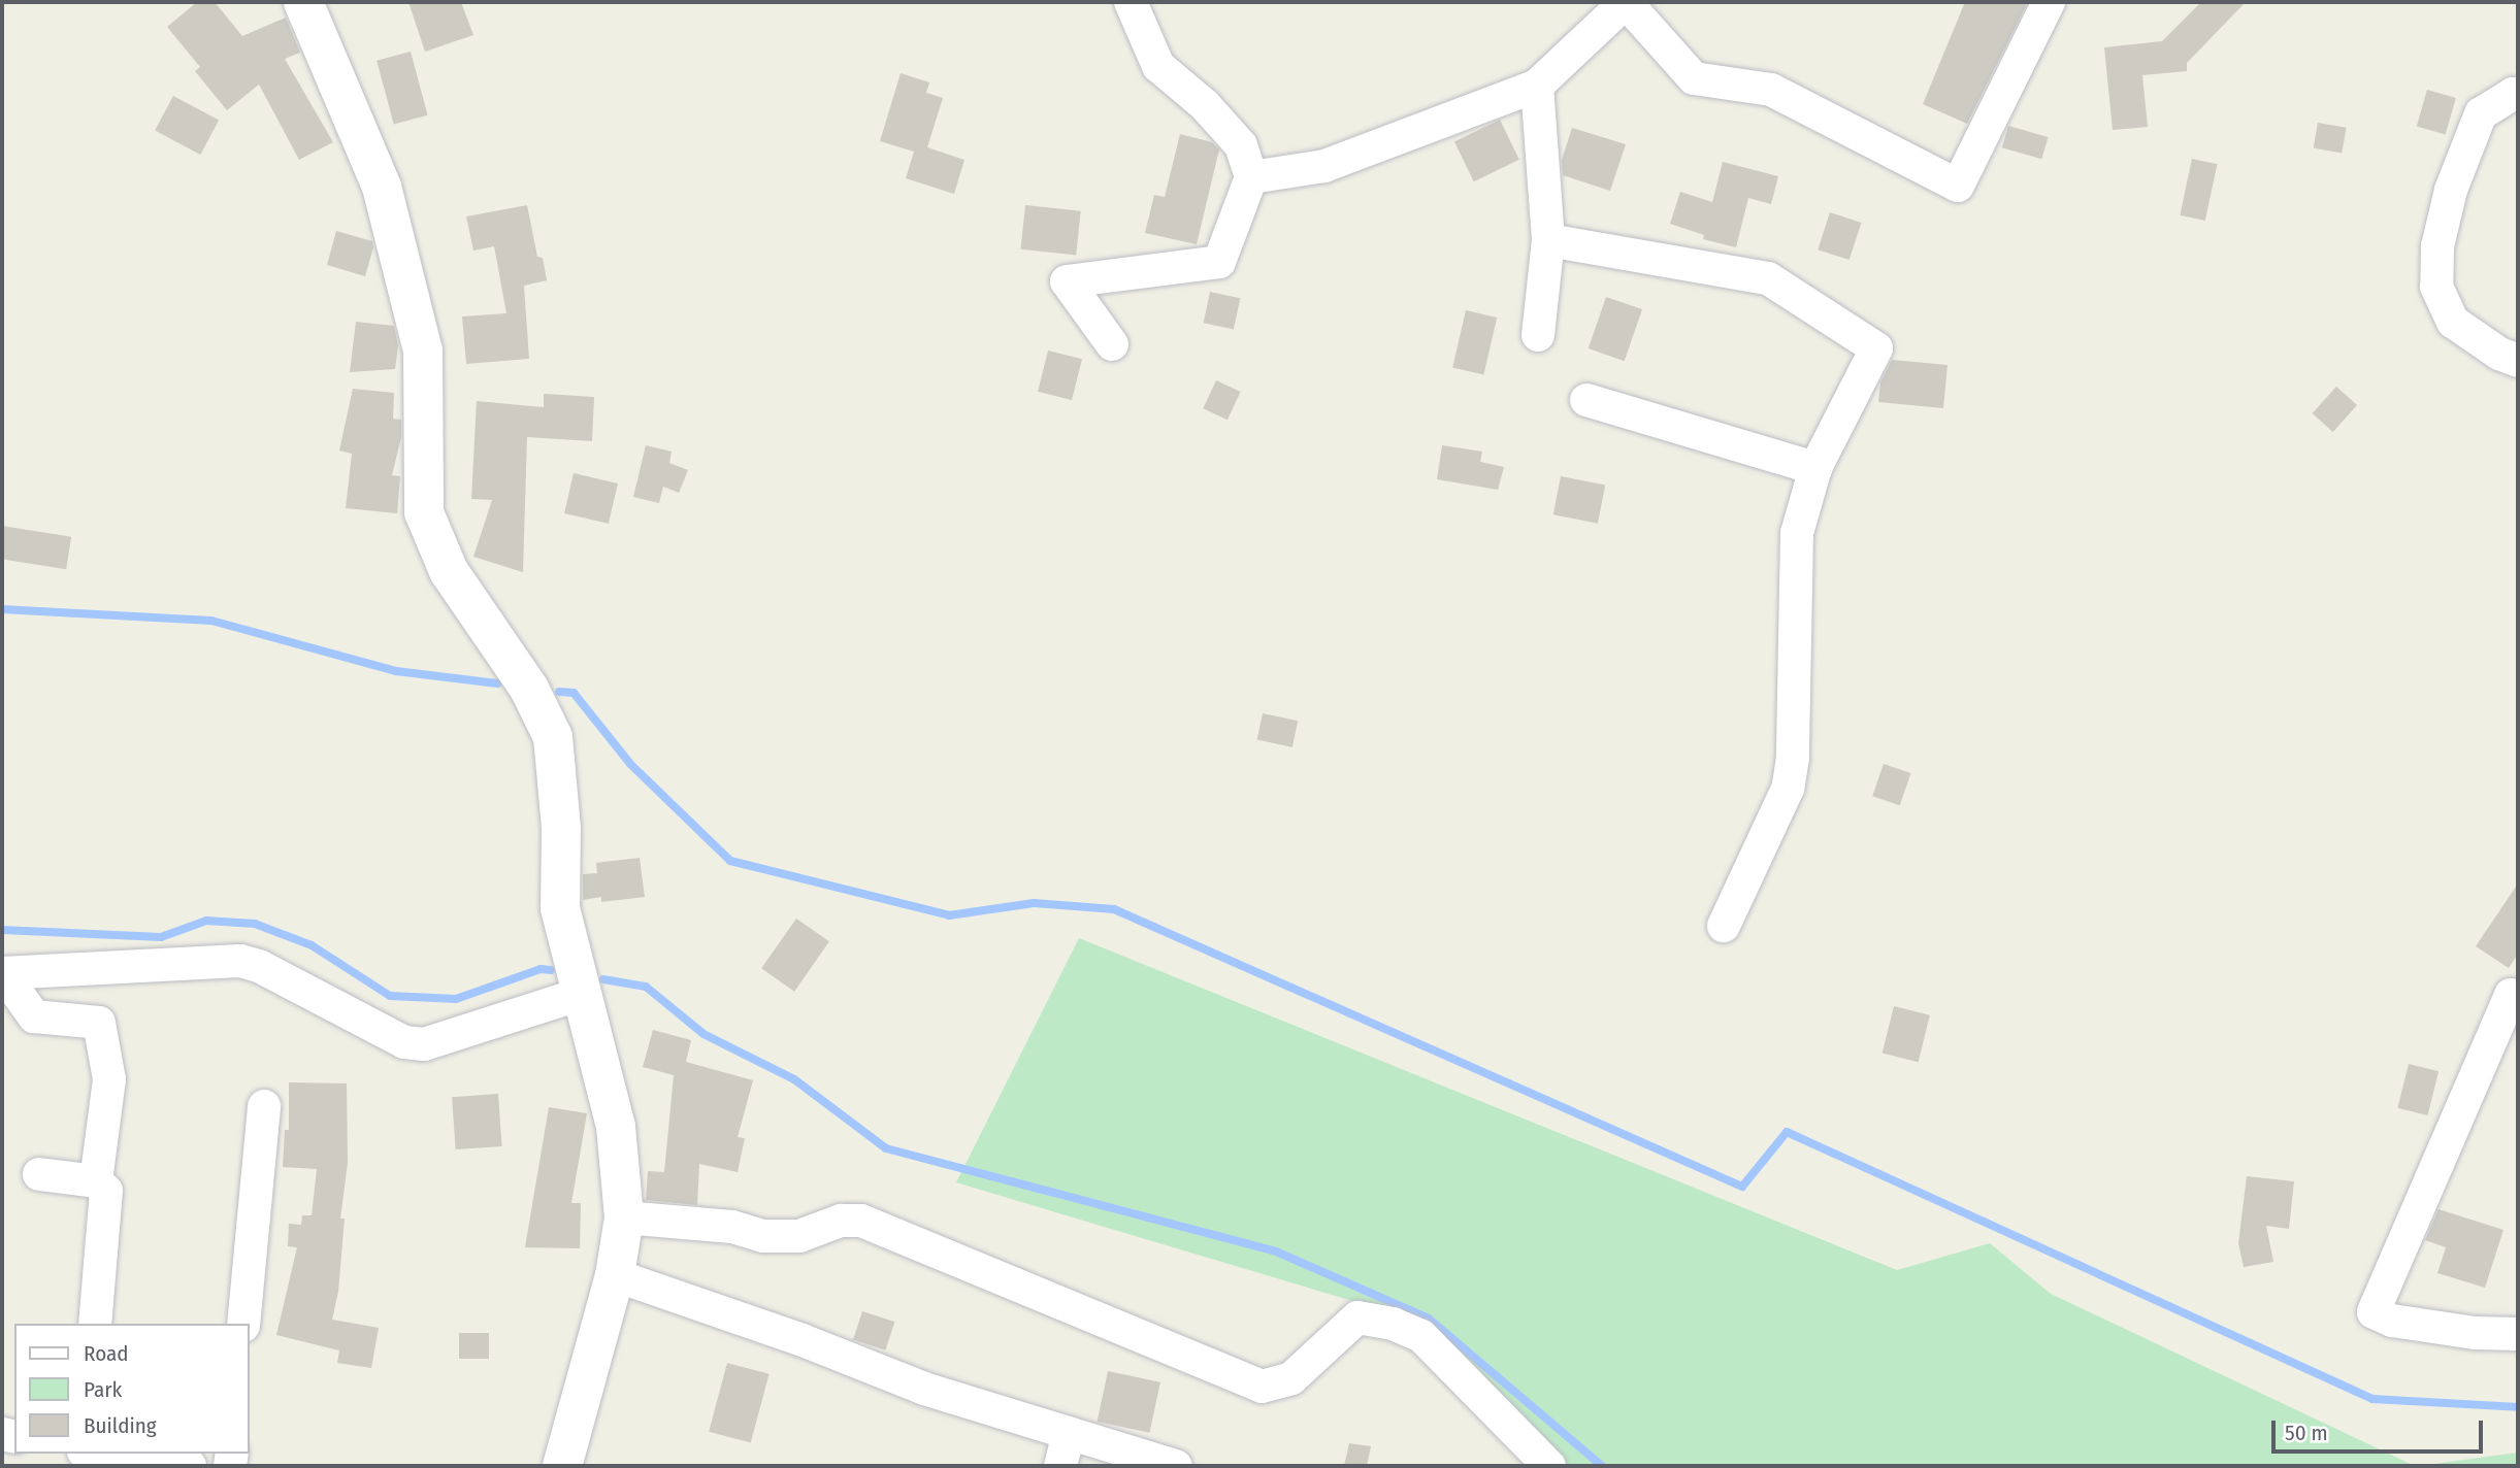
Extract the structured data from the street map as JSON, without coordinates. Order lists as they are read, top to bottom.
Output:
{
  "legend": ["Road", "Park", "Building"],
  "scale_bar": "50 m"
}
